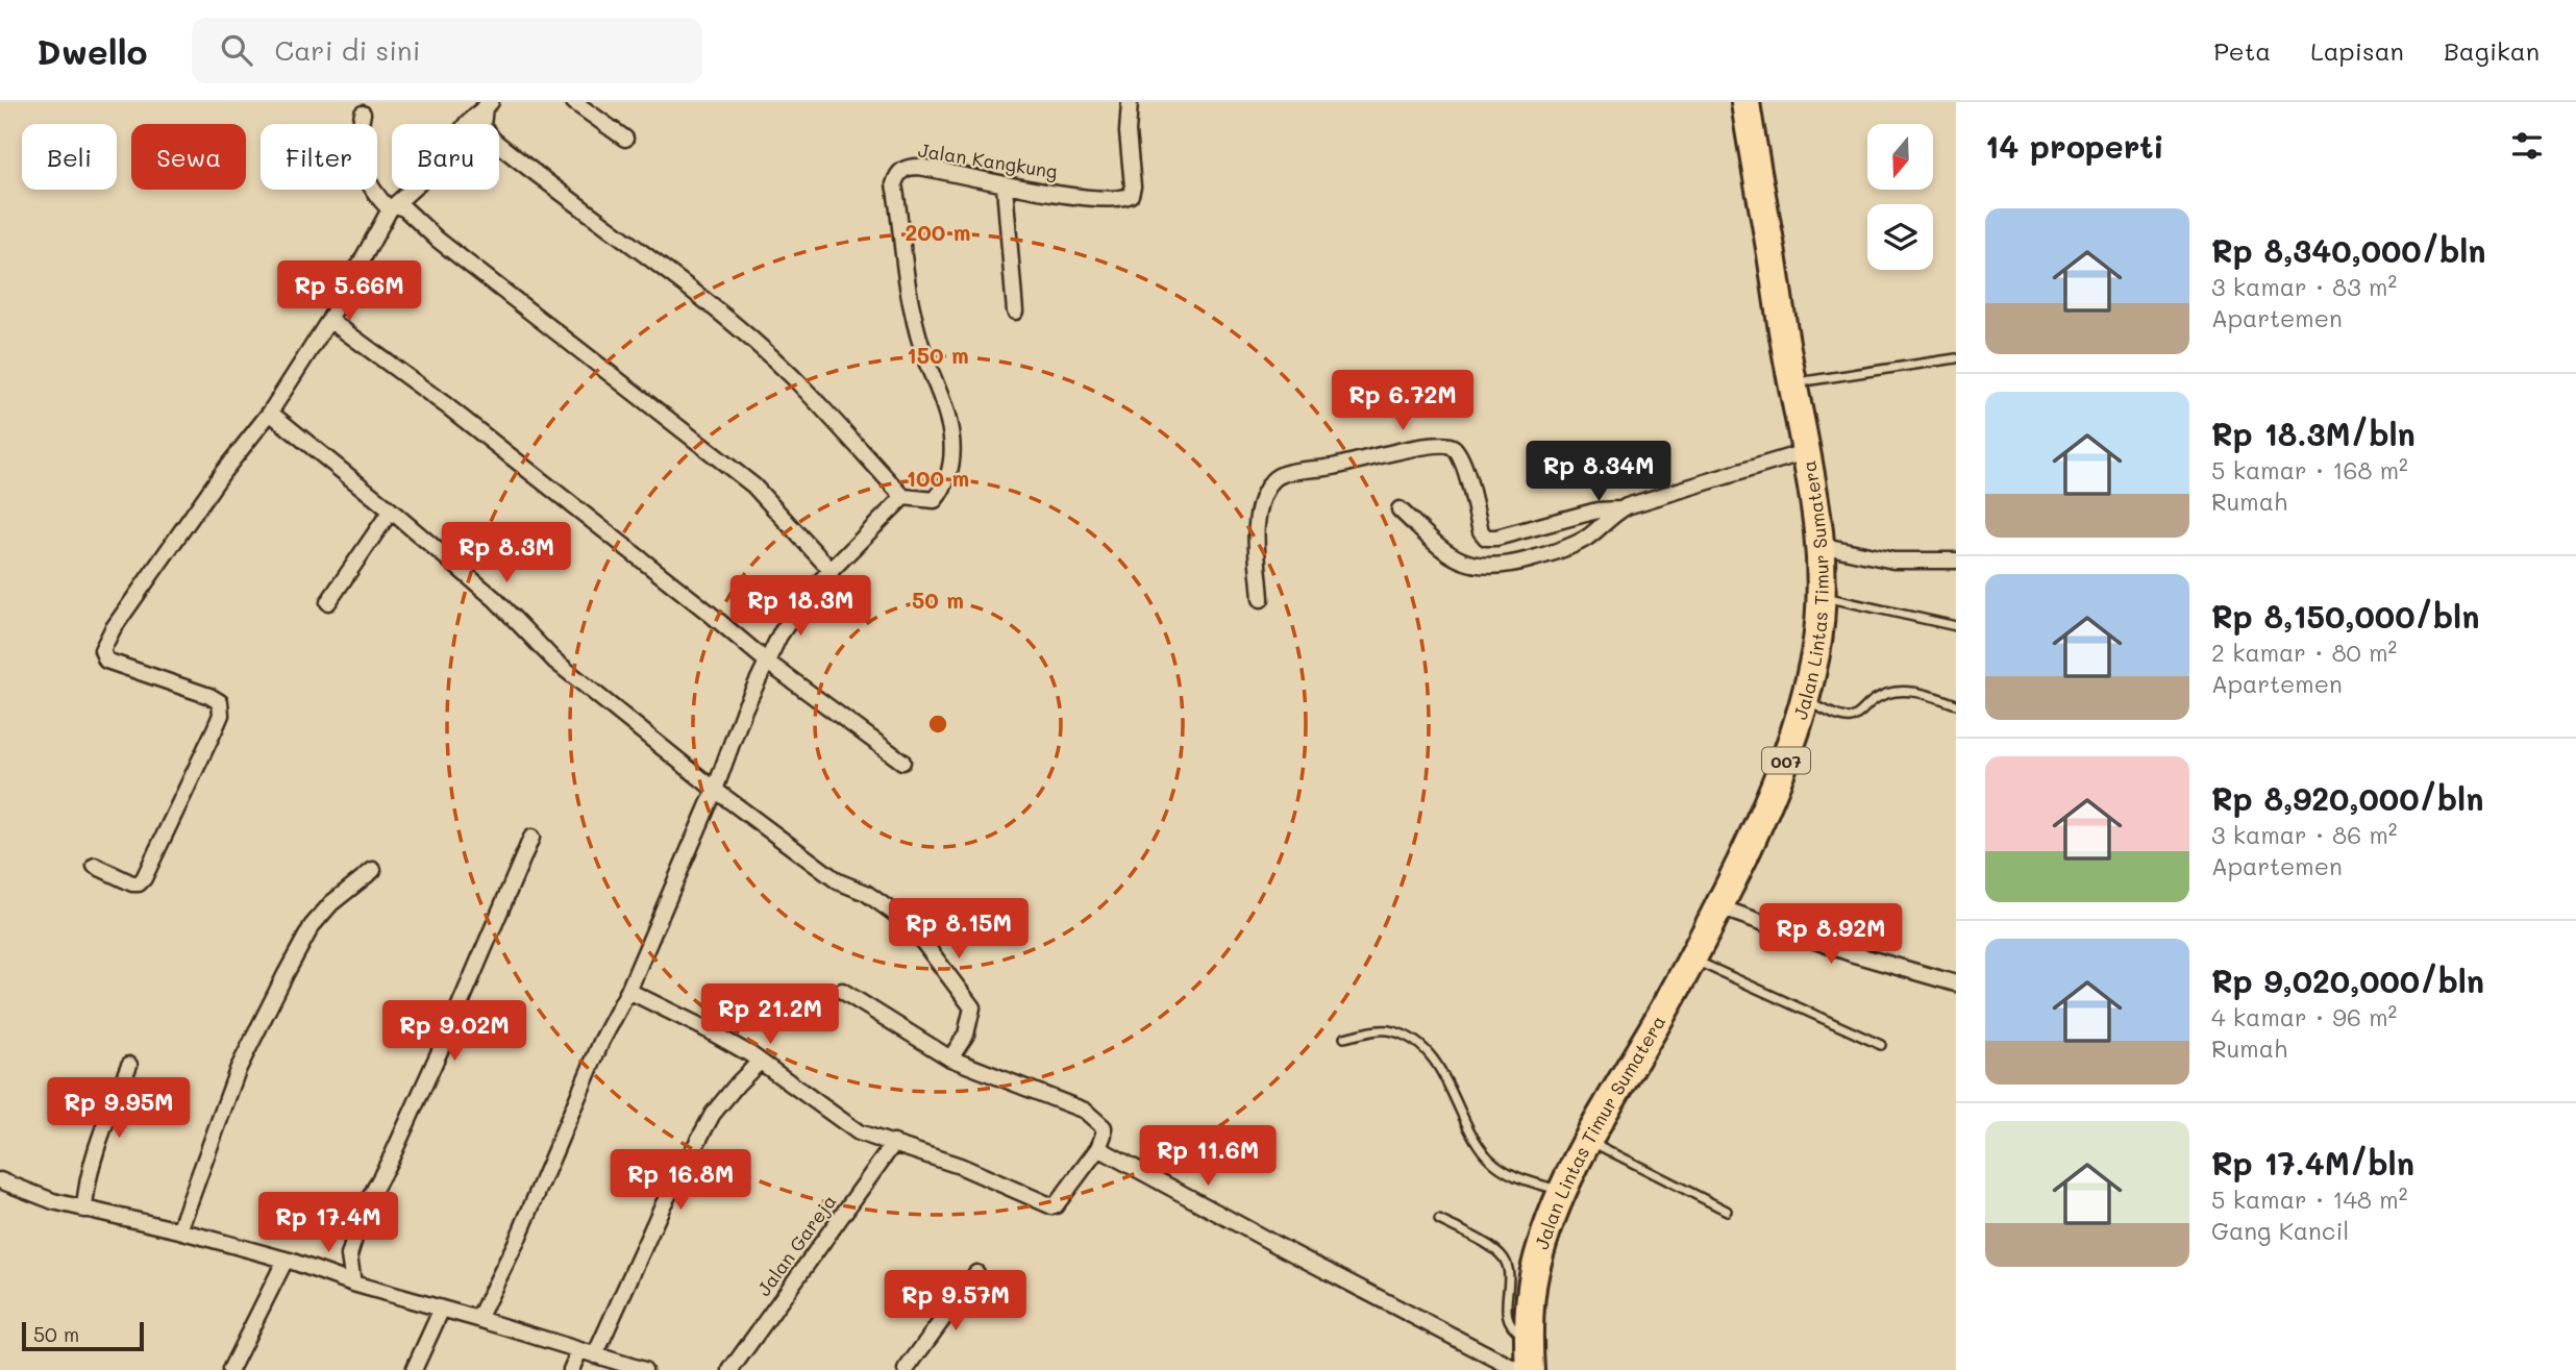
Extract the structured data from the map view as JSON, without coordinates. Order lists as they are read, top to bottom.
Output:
{
  "streets": {
    "highway": ["Jalan Lintas Timur Sumatera", "007"],
    "street": ["Jalan Kangkung", "Jalan Gareja"]
  },
  "scale_bar": "50 m",
  "north": "bottom",
  "page": {
    "header": "Dwello",
    "search": "Cari di sini",
    "nav": ["Peta", "Lapisan", "Bagikan"],
    "heading": "14 properti",
    "chip": [
      "Beli",
      "Sewa",
      "Filter",
      "Baru"
    ],
    "list": [
      {
        "name": "Rp 8,340,000/bln",
        "note": "3 kamar · 83 m² · Apartemen"
      },
      {
        "name": "Rp 18.3M/bln",
        "note": "5 kamar · 168 m² · Rumah"
      },
      {
        "name": "Rp 8,150,000/bln",
        "note": "2 kamar · 80 m² · Apartemen"
      },
      {
        "name": "Rp 8,920,000/bln",
        "note": "3 kamar · 86 m² · Apartemen"
      },
      {
        "name": "Rp 9,020,000/bln",
        "note": "4 kamar · 96 m² · Rumah"
      },
      {
        "name": "Rp 17.4M/bln",
        "note": "5 kamar · 148 m² · Gang Kancil"
      }
    ],
    "price": [
      "Rp 5.66M",
      "Rp 6.72M",
      "Rp 8.34M",
      "Rp 8.3M",
      "Rp 18.3M",
      "Rp 8.15M",
      "Rp 8.92M",
      "Rp 21.2M",
      "Rp 9.02M",
      "Rp 9.95M",
      "Rp 11.6M",
      "Rp 16.8M",
      "Rp 17.4M",
      "Rp 9.57M"
    ],
    "scale": "50 m"
  },
  "rings": [
    "200 m",
    "150 m",
    "100 m",
    "50 m"
  ]
}
